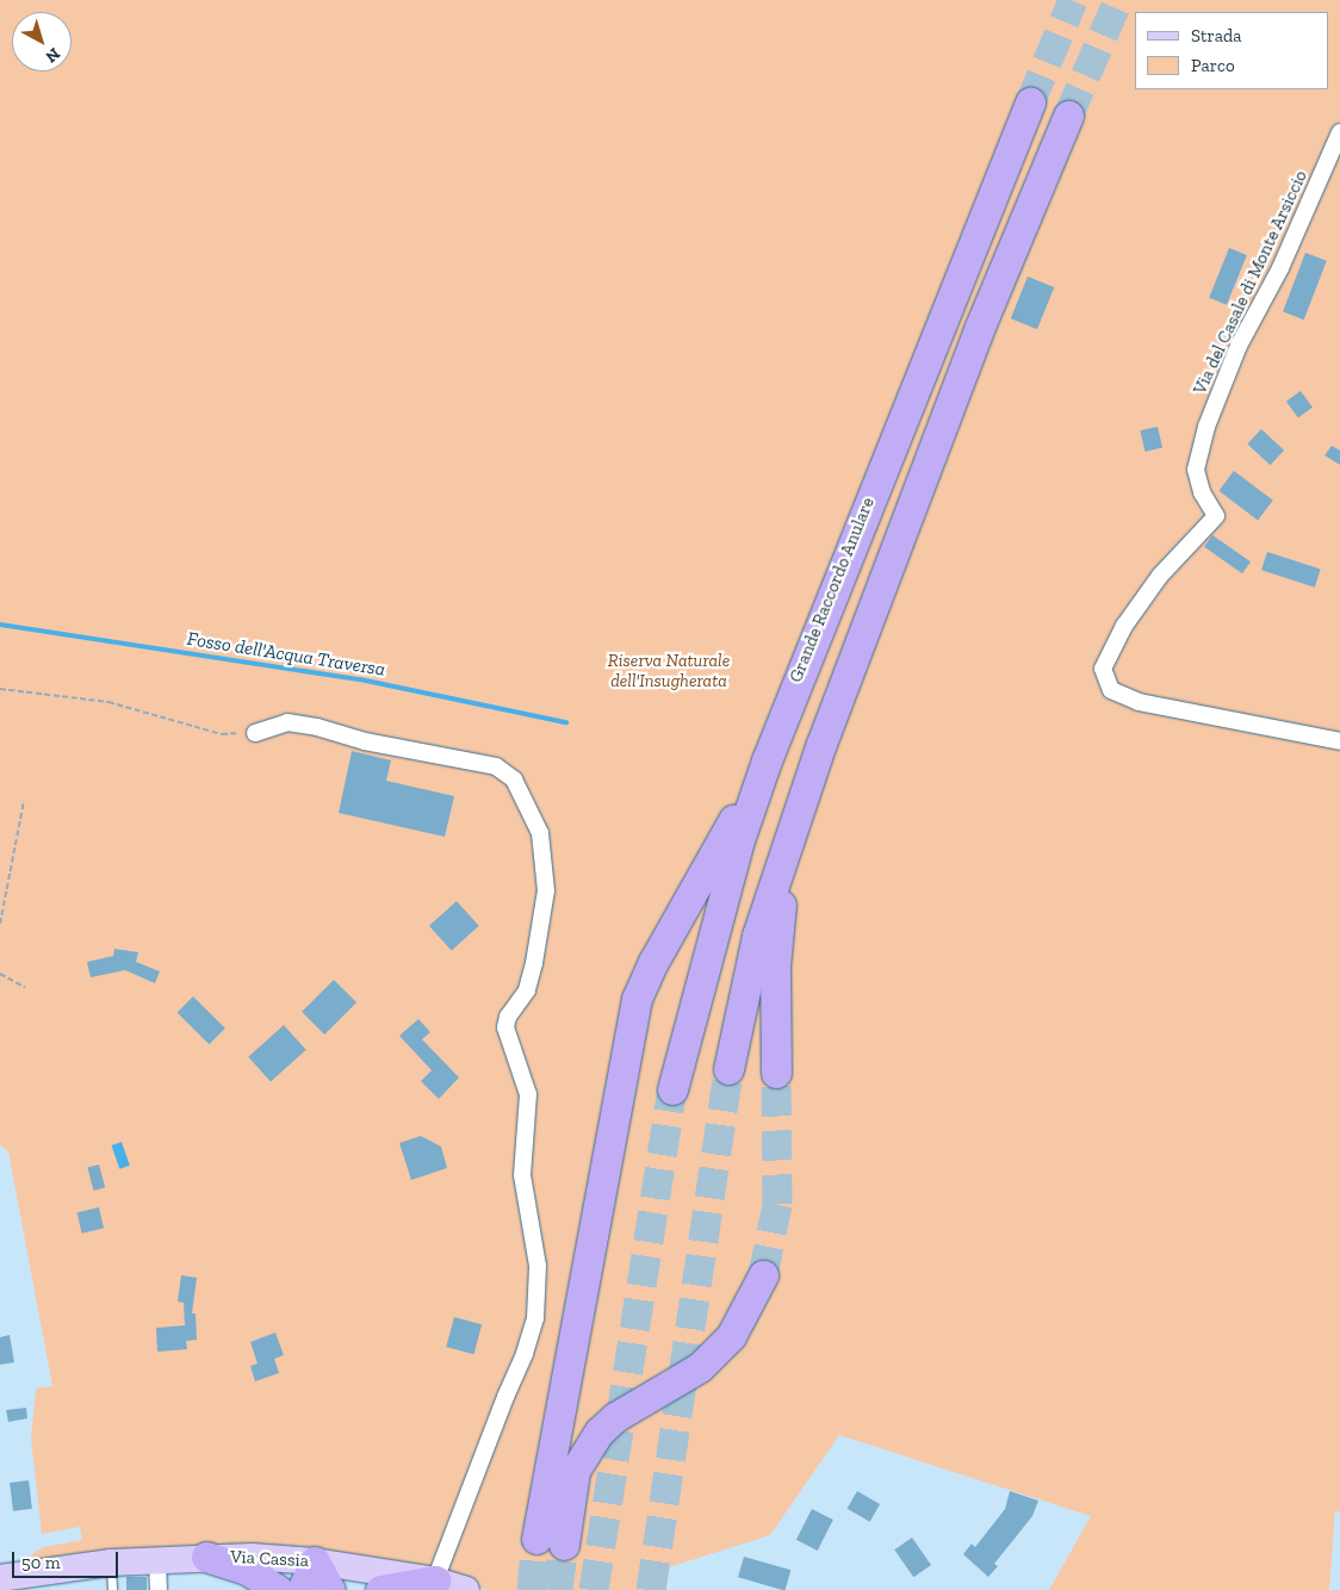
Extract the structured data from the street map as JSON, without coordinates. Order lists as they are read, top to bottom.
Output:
{
  "streets": {
    "highway": ["Grande Raccordo Anulare"],
    "main road": ["Via Cassia"],
    "street": ["Via del Casale di Monte Arsiccio"]
  },
  "water": ["Fosso dell'Acqua Traversa"],
  "parks": ["Riserva Naturale dell'Insugherata"],
  "legend": ["Strada", "Parco"],
  "scale_bar": "50 m",
  "north": "bottom right"
}
